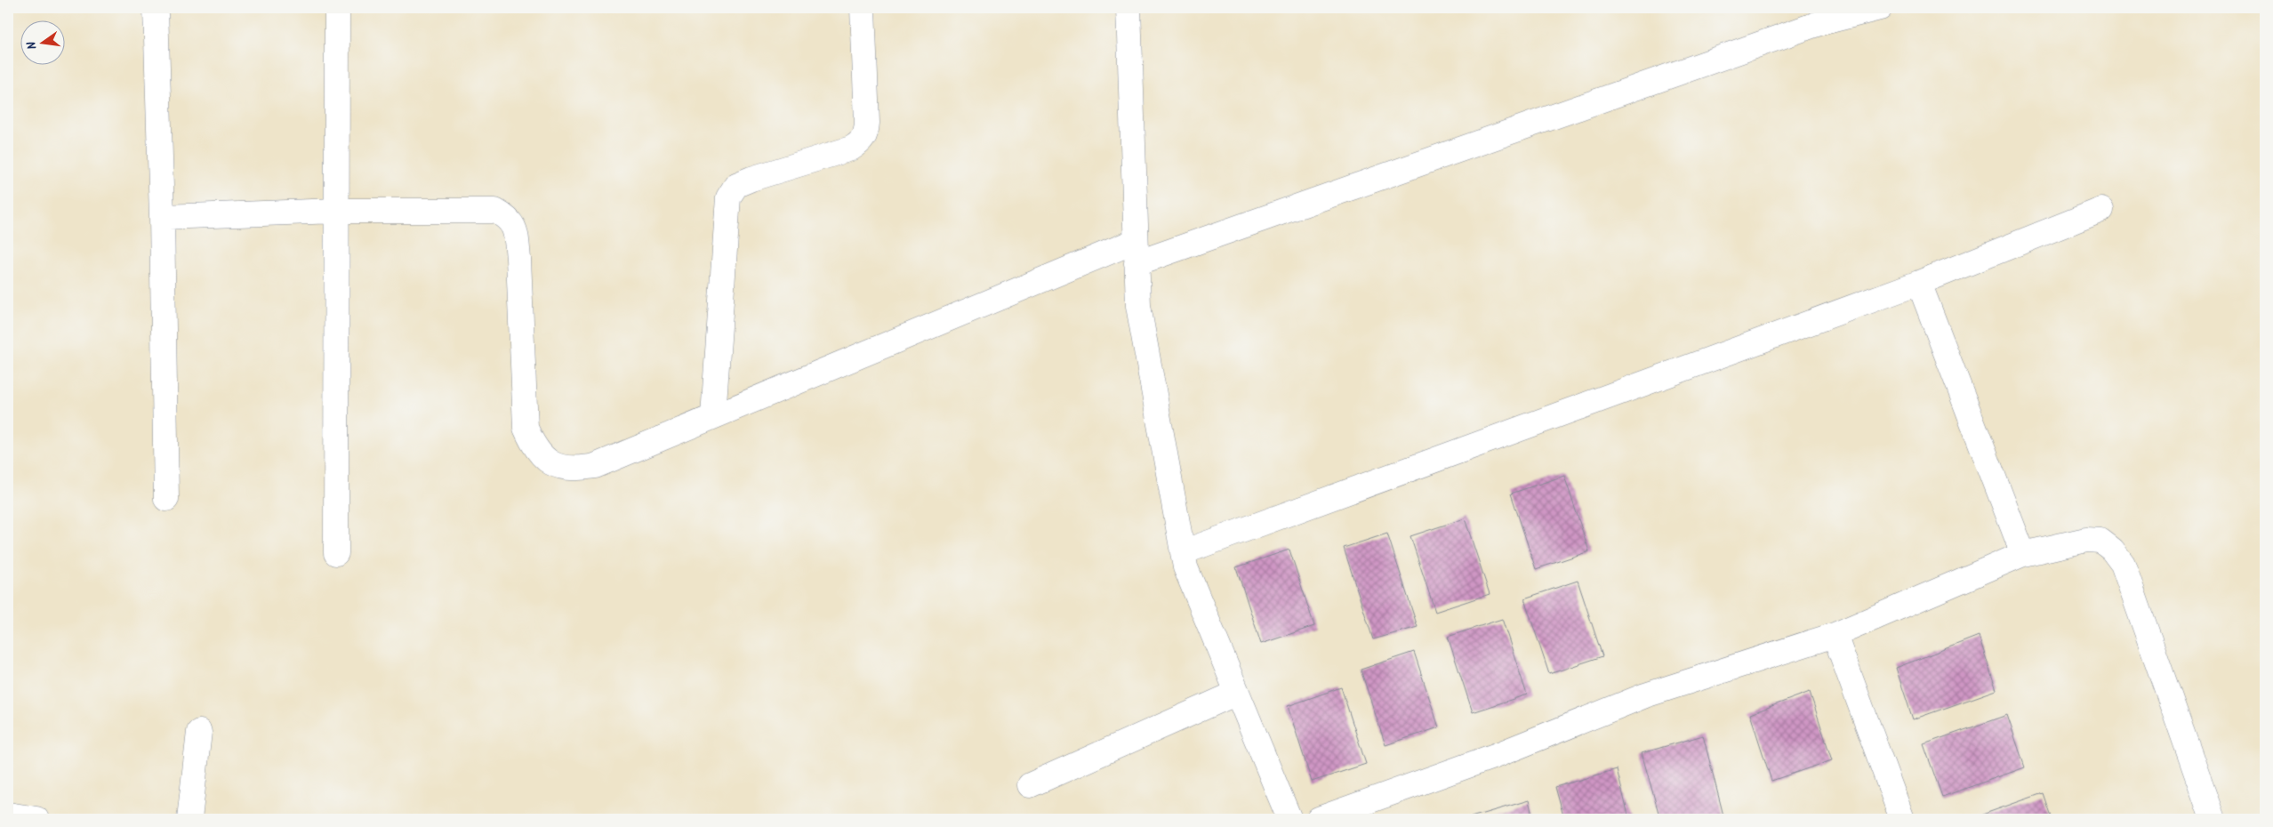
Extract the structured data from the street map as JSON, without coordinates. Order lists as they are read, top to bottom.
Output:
{
  "north": "left"
}
